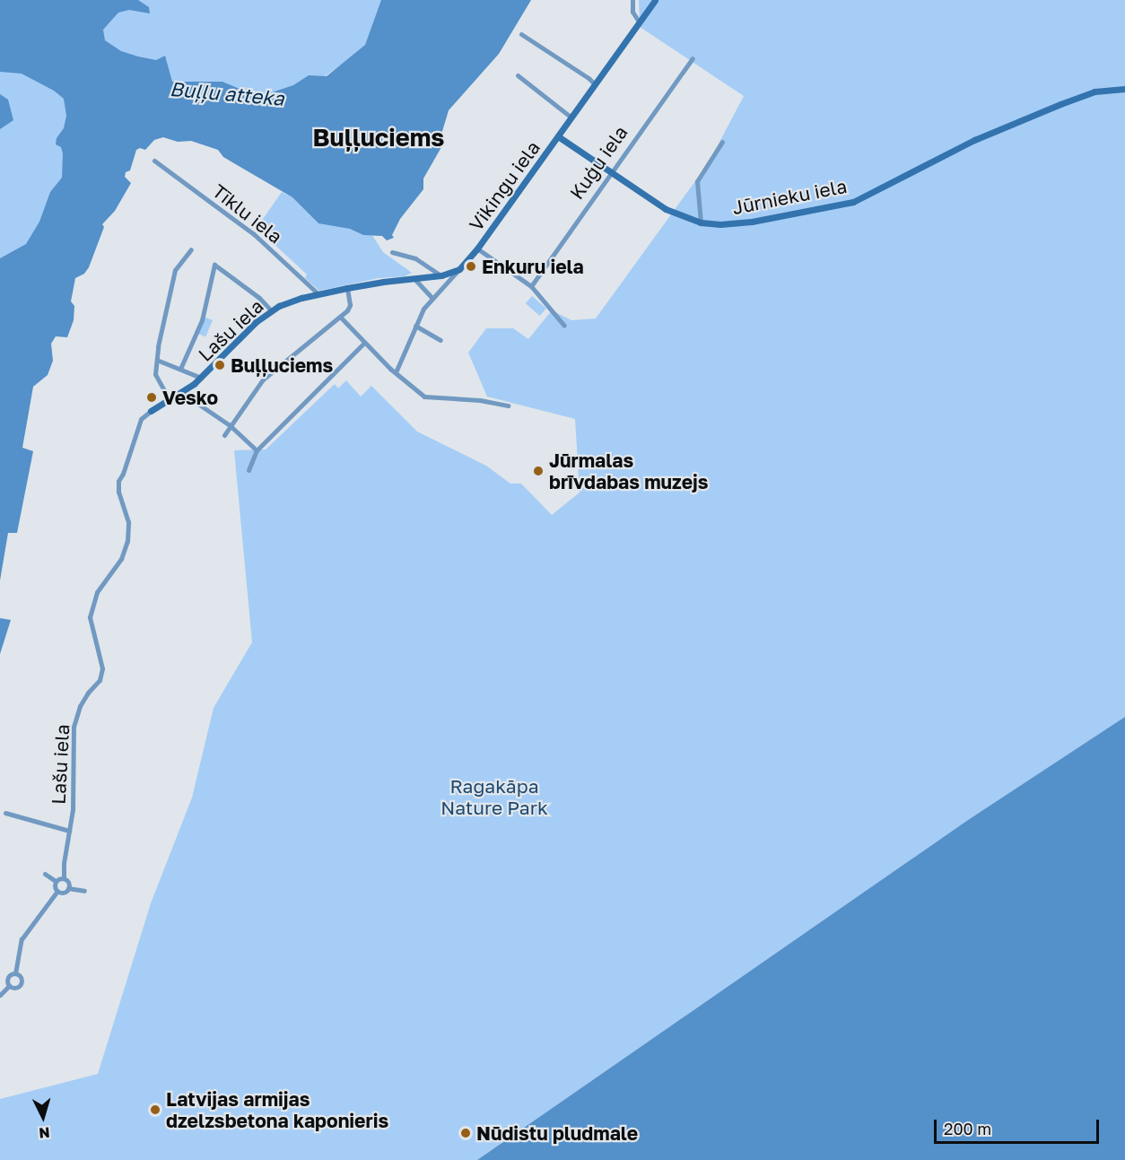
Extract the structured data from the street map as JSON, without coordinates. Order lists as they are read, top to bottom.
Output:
{
  "streets": {
    "street": [
      "Kuģu iela",
      "Vikingu iela",
      "Jūrnieku iela",
      "Tīklu iela",
      "Lašu iela"
    ]
  },
  "crossings": [
    ["Kuģu iela", "Jūrnieku iela"],
    ["Vikingu iela", "Jūrnieku iela"],
    ["Vikingu iela", "Tīklu iela"],
    ["Vikingu iela", "Lašu iela"],
    ["Tīklu iela", "Lašu iela"]
  ],
  "districts": ["Buļļuciems"],
  "water": ["Buļļu atteka"],
  "parks": ["Ragakāpa Nature Park"],
  "places": [
    "Enkuru iela",
    "Buļļuciems",
    "Vesko",
    "Jūrmalas brīvdabas muzejs",
    "Latvijas armijas dzelzsbetona kaponieris",
    "Nūdistu pludmale"
  ],
  "scale_bar": "200 m",
  "north": "bottom"
}
